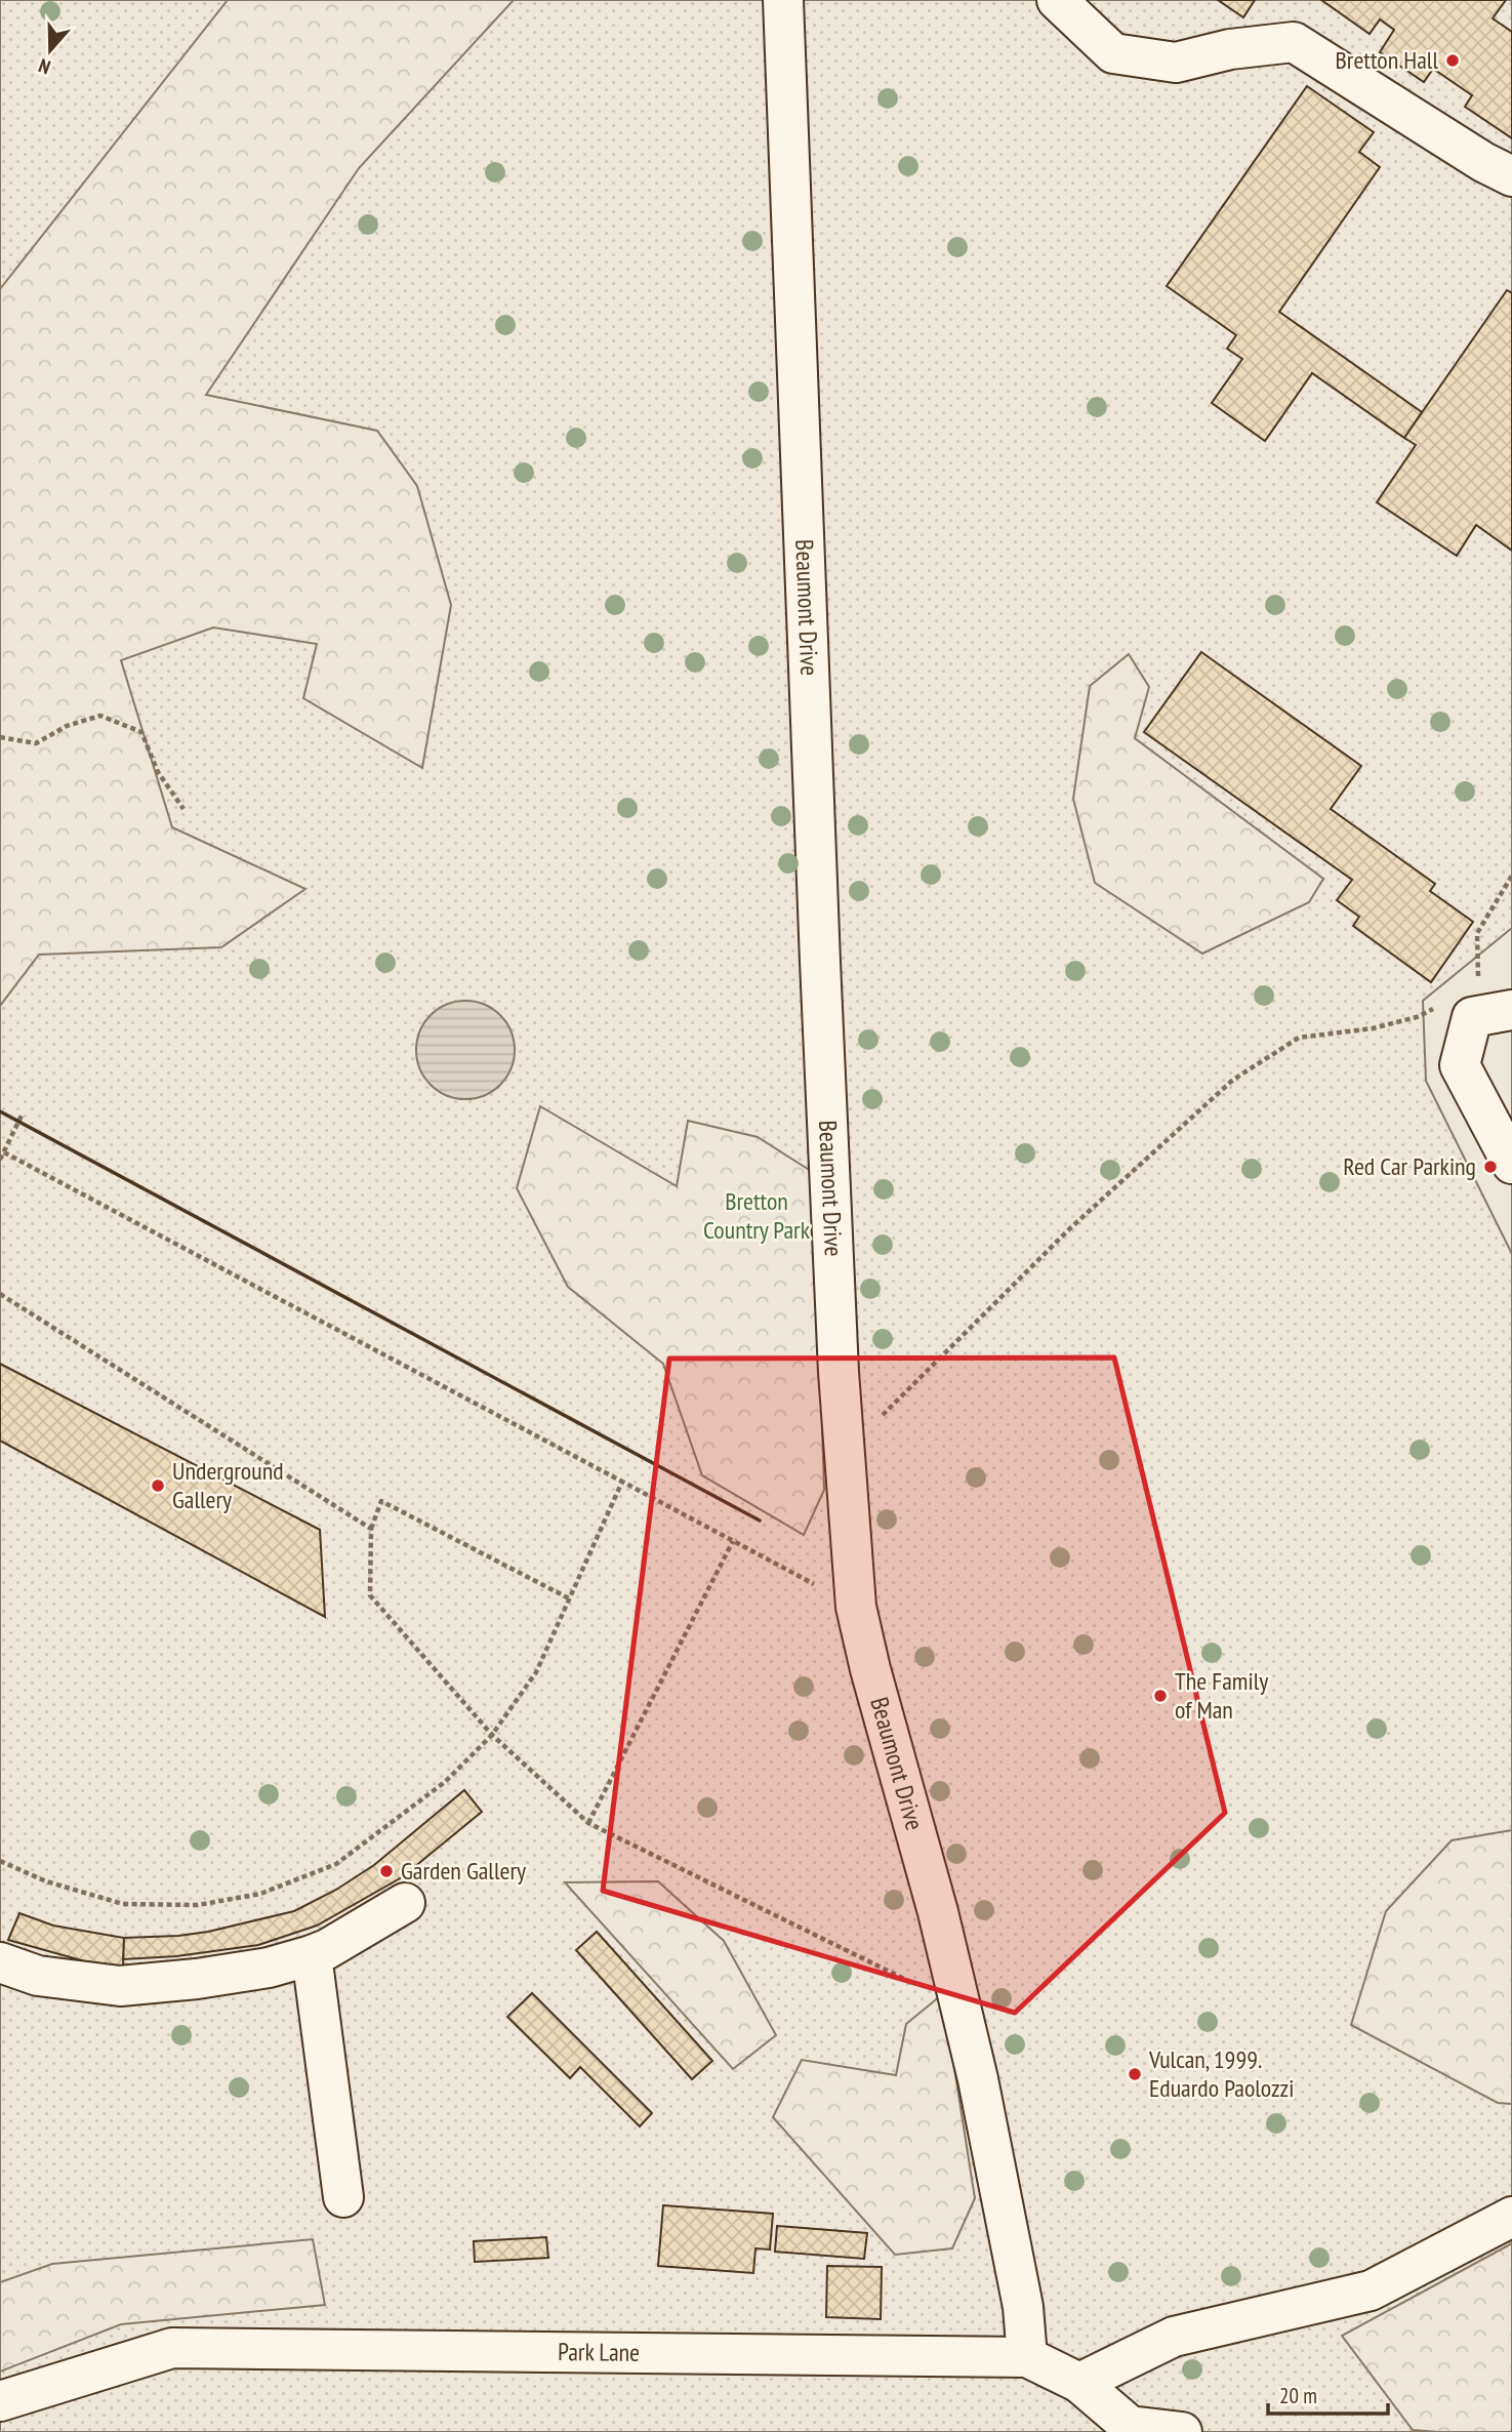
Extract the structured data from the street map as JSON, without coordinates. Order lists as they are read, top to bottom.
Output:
{
  "streets": {
    "street": ["Beaumont Drive", "Park Lane"]
  },
  "crossings": [
    ["Beaumont Drive", "Park Lane"]
  ],
  "parks": ["Bretton Country Park"],
  "places": [
    "Bretton Hall",
    "Red Car Parking",
    "Underground Gallery",
    "The Family of Man",
    "Garden Gallery",
    "Vulcan, 1999. Eduardo Paolozzi"
  ],
  "scale_bar": "20 m",
  "north": "bottom"
}
